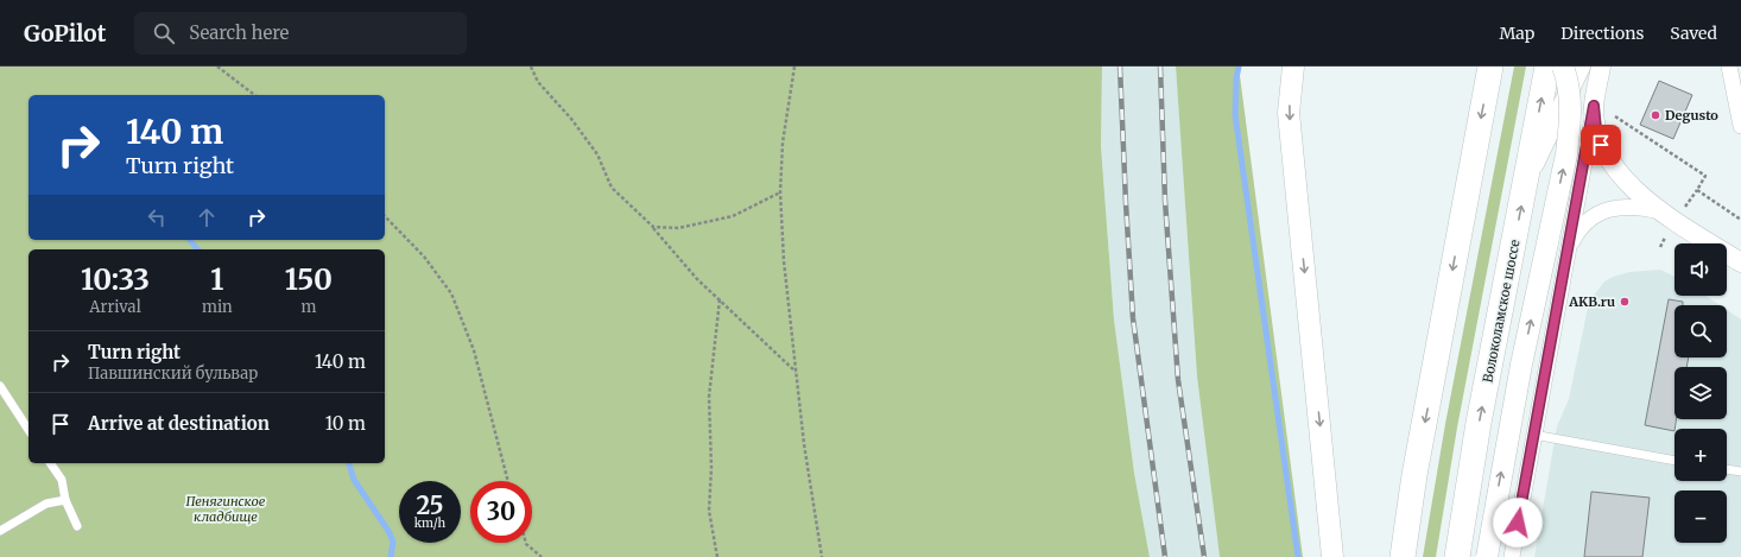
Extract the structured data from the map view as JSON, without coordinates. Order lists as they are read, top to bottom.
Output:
{
  "streets": {
    "main road": ["Волоколамское шоссе"]
  },
  "parks": ["Пенягинское кладбище"],
  "places": ["Degusto", "AKB.ru"],
  "page": {
    "header": "GoPilot",
    "search": "Search here",
    "nav": ["Map", "Directions", "Saved"],
    "turn": ["140 m", "Turn right"],
    "map_buttons": ["+", "−"],
    "eta": [
      "10:33",
      "Arrival",
      "1",
      "min",
      "150",
      "m"
    ],
    "list": [
      {
        "name": "Turn right",
        "note": "Павшинский бульвар",
        "value": "140 m"
      },
      {
        "name": "Arrive at destination",
        "value": "10 m"
      }
    ],
    "speed": "25 km/h",
    "limit": "30"
  }
}
